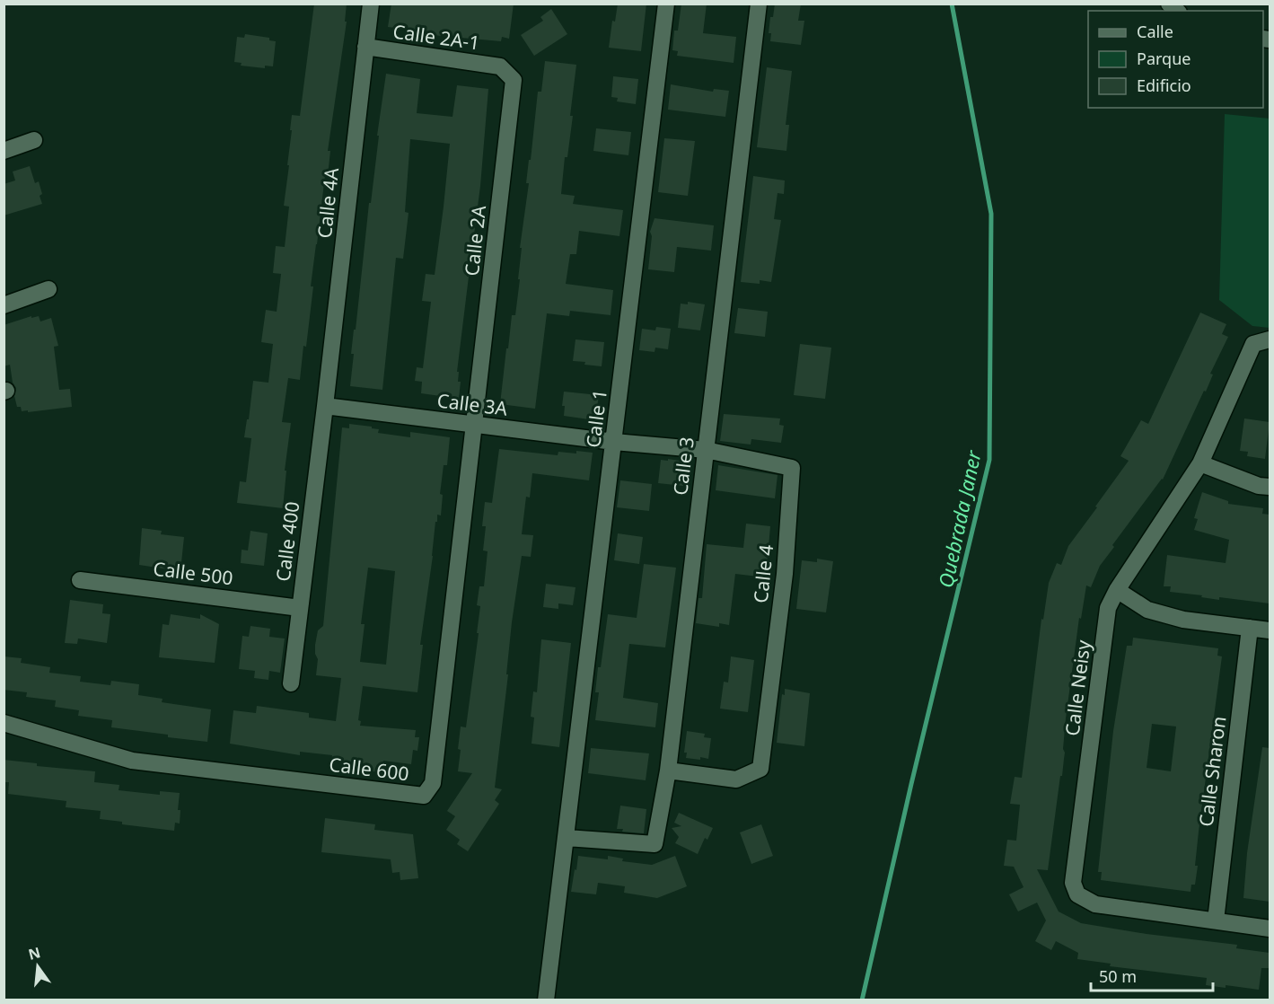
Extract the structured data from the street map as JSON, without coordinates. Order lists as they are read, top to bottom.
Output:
{
  "streets": {
    "street": [
      "Calle 2A-1",
      "Calle 4A",
      "Calle 2A",
      "Calle 3A",
      "Calle 1",
      "Calle 3",
      "Calle 400",
      "Calle 500",
      "Calle 4",
      "Calle Neisy",
      "Calle 600",
      "Calle Sharon"
    ]
  },
  "crossings": [
    ["Calle 2A-1", "Calle 4A"],
    ["Calle 2A-1", "Calle 2A"],
    ["Calle 4A", "Calle 3A"],
    ["Calle 4A", "Calle 400"],
    ["Calle 2A", "Calle 3A"],
    ["Calle 2A", "Calle 600"],
    ["Calle 3A", "Calle 1"],
    ["Calle 3A", "Calle 400"],
    ["Calle 3A", "Calle 4"],
    ["Calle 3A", "Calle 600"],
    ["Calle 1", "Calle 3"],
    ["Calle 1", "Calle 4"],
    ["Calle 3", "Calle 4"],
    ["Calle 400", "Calle 500"],
    ["Calle Neisy", "Calle Sharon"]
  ],
  "water": ["Quebrada Janer"],
  "legend": ["Calle", "Parque", "Edificio"],
  "scale_bar": "50 m",
  "north": "top"
}
